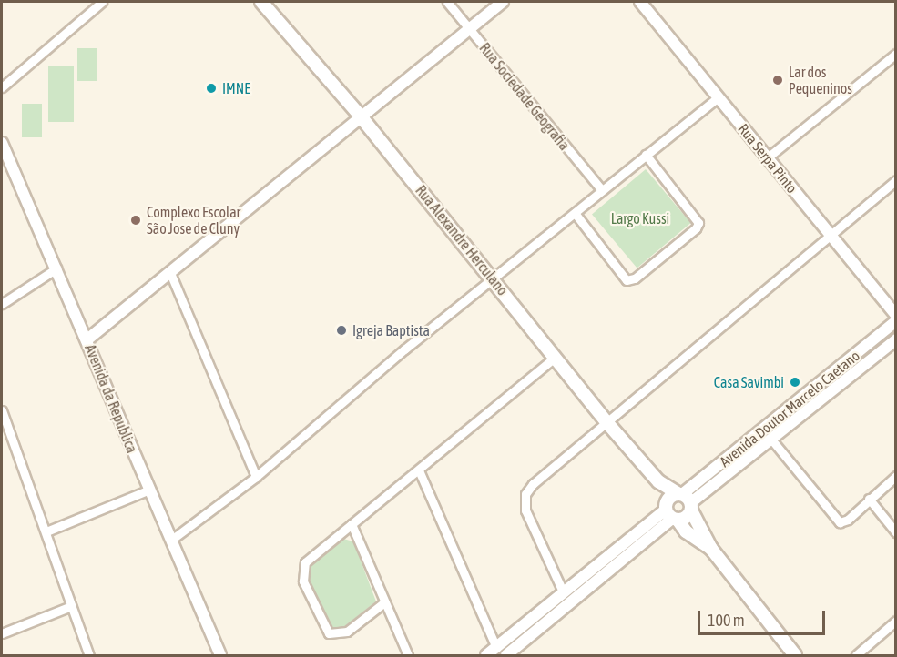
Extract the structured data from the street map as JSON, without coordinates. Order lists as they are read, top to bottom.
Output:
{
  "streets": {
    "main road": ["Rua Alexandre Herculano", "Avenida Doutor Marcelo Caetano"],
    "street": ["Rua Sociedade Geografia", "Rua Serpa Pinto", "Avenida da Republica"]
  },
  "crossings": [
    ["Rua Alexandre Herculano", "Avenida Doutor Marcelo Caetano"]
  ],
  "parks": ["Largo Kussi"],
  "places": [
    "Lar dos Pequeninos",
    "IMNE",
    "Complexo Escolar São Jose de Cluny",
    "Igreja Baptista",
    "Casa Savimbi"
  ],
  "scale_bar": "100 m"
}
